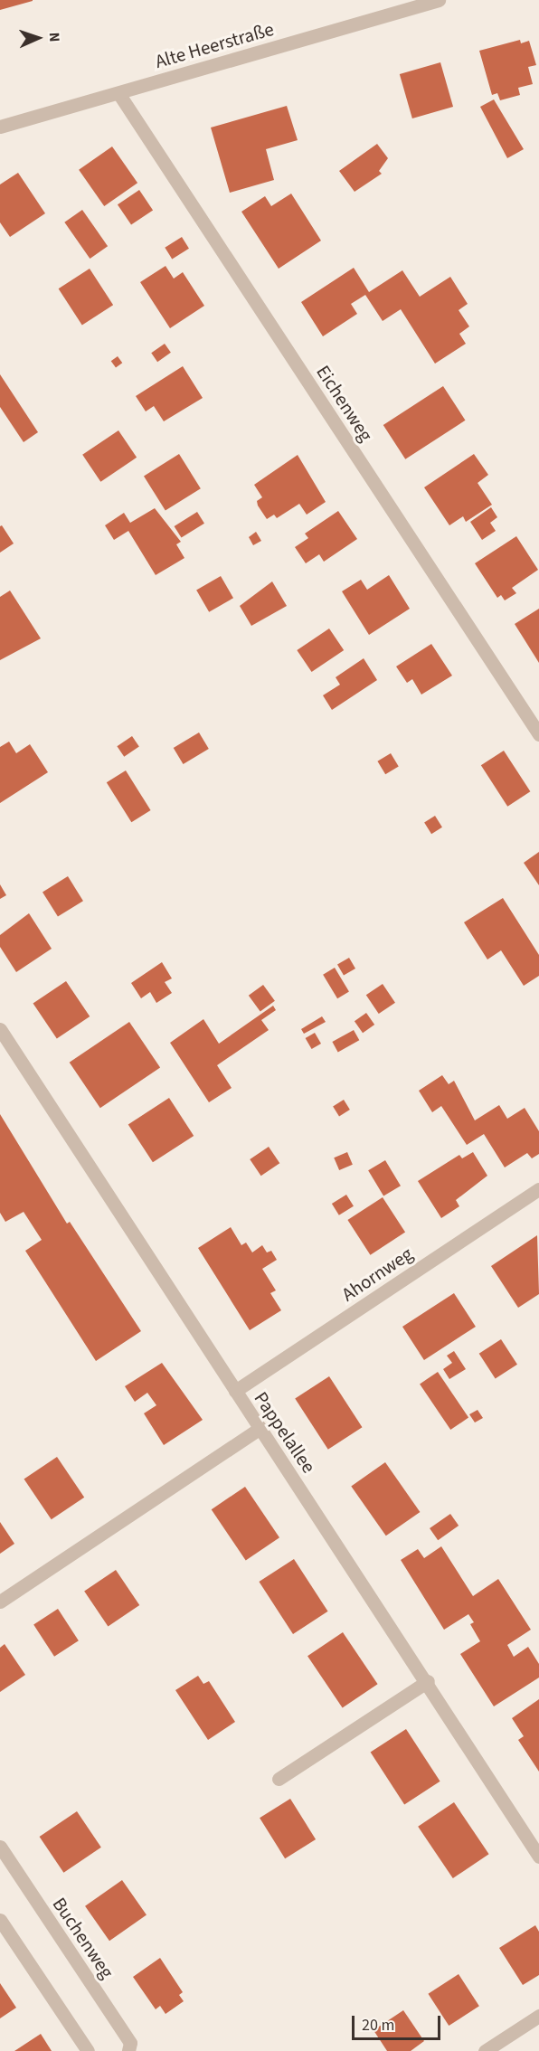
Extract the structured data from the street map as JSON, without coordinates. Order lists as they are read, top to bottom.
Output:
{
  "streets": {
    "street": [
      "Alte Heerstraße",
      "Eichenweg",
      "Ahornweg",
      "Pappelallee",
      "Buchenweg"
    ]
  },
  "crossings": [
    ["Alte Heerstraße", "Eichenweg"],
    ["Ahornweg", "Pappelallee"]
  ],
  "scale_bar": "20 m",
  "north": "right"
}
